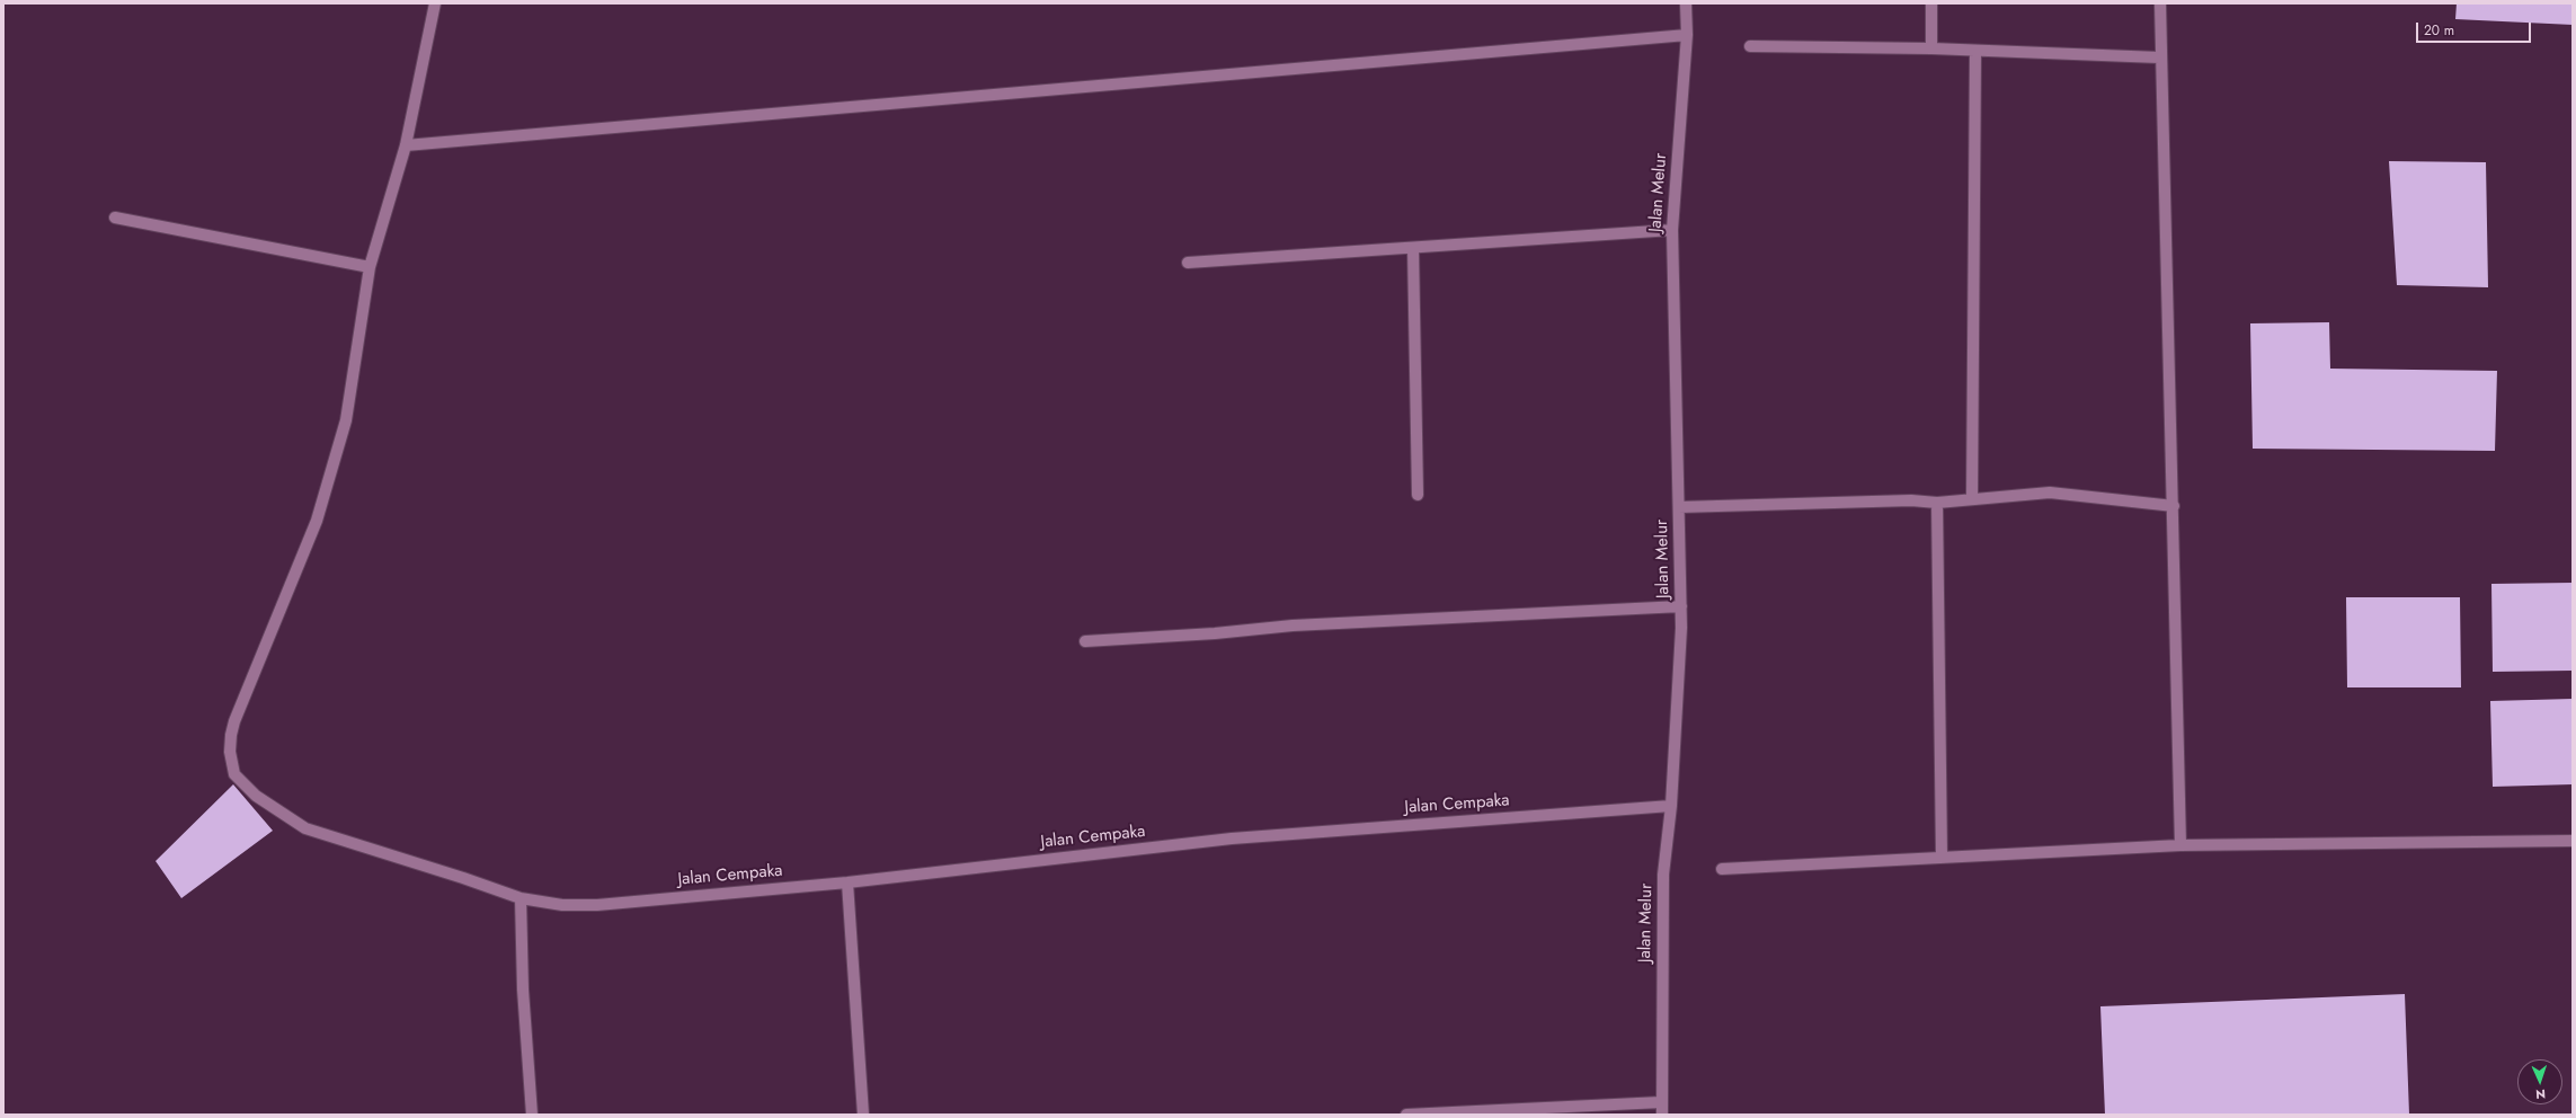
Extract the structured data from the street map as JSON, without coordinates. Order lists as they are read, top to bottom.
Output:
{
  "streets": {
    "street": ["Jalan Melur", "Jalan Cempaka"]
  },
  "crossings": [
    ["Jalan Melur", "Jalan Cempaka"]
  ],
  "scale_bar": "20 m",
  "north": "bottom"
}
